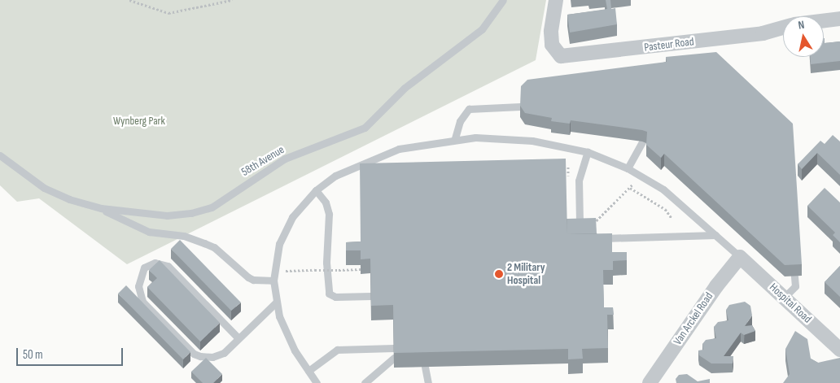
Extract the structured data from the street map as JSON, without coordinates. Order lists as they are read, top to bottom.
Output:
{
  "streets": {
    "street": ["Pasteur Road", "Hospital Road", "Van Arckel Road"],
    "lane": ["58th Avenue"]
  },
  "crossings": [
    ["Hospital Road", "Van Arckel Road"]
  ],
  "parks": ["Wynberg Park"],
  "places": ["2 Military Hospital"],
  "scale_bar": "50 m",
  "north": "top"
}
